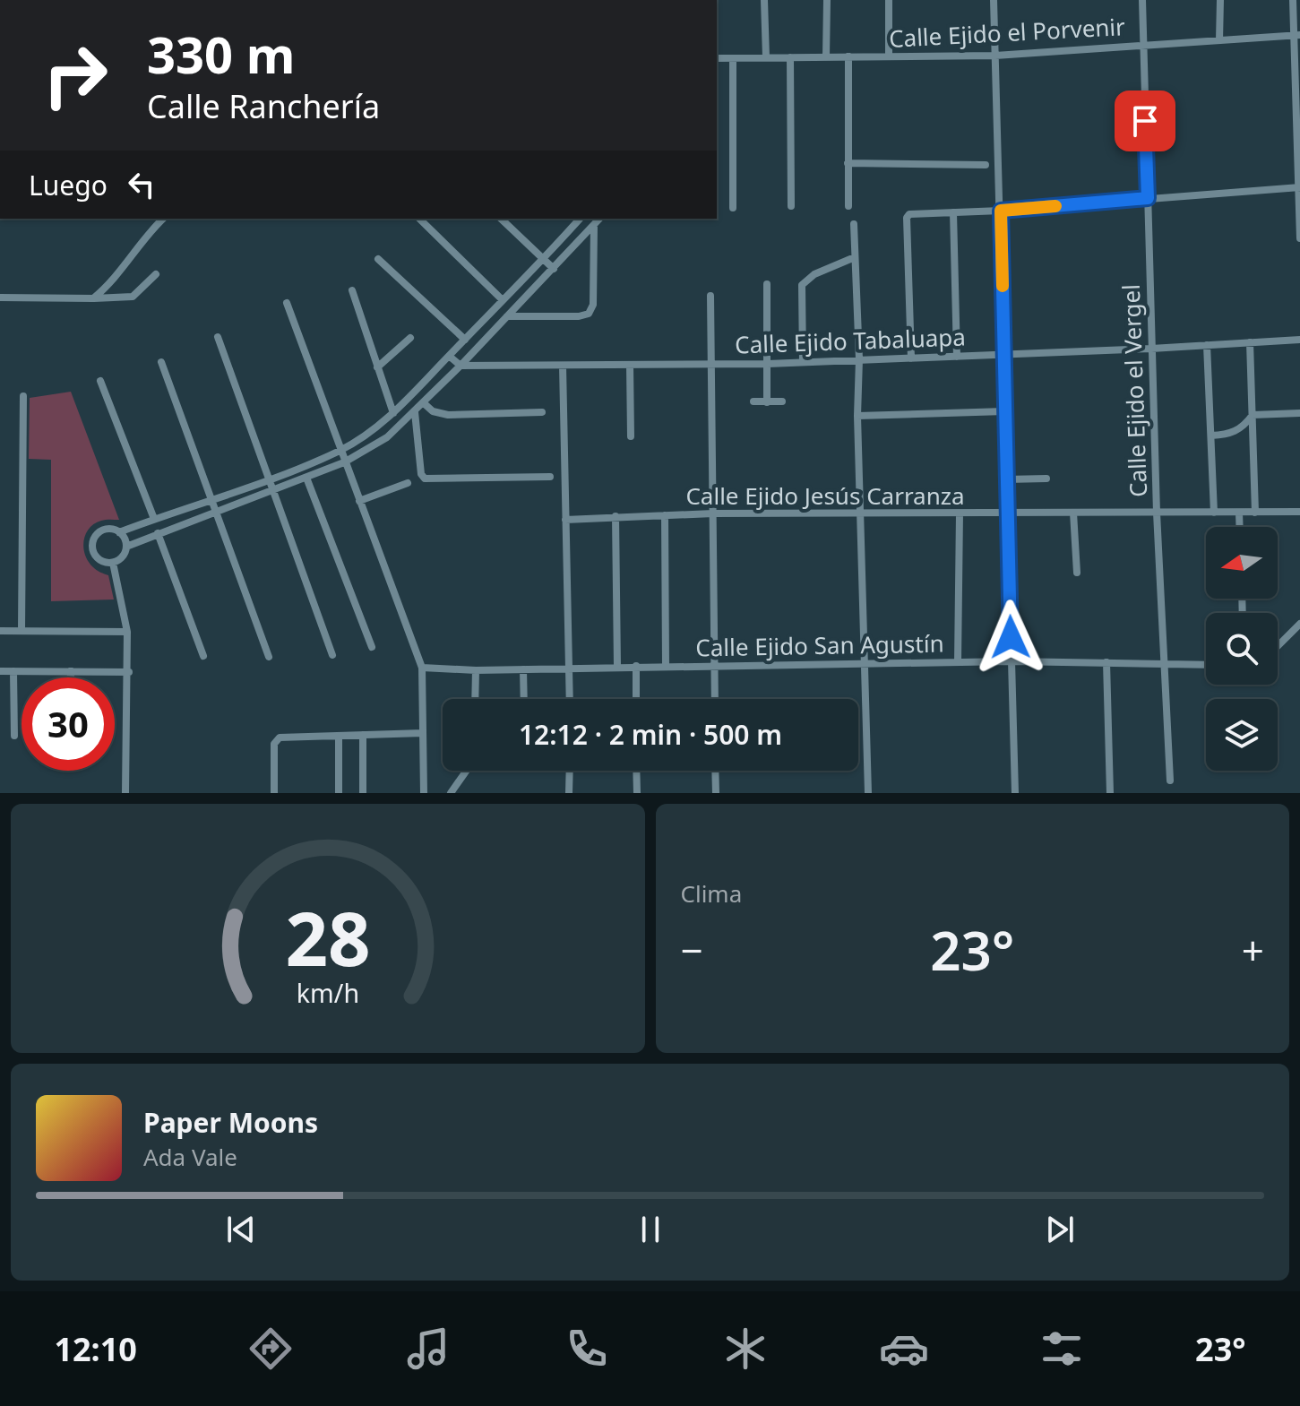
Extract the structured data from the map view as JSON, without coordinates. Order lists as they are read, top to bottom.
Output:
{
  "streets": {
    "street": [
      "Calle Ejido el Porvenir",
      "Calle Ejido Tabaluapa",
      "Calle Ejido el Vergel",
      "Calle Ejido Jesús Carranza",
      "Calle Ejido San Agustín"
    ]
  },
  "crossings": [
    ["Calle Ejido el Porvenir", "Calle Ejido el Vergel"],
    ["Calle Ejido Tabaluapa", "Calle Ejido el Vergel"],
    ["Calle Ejido el Vergel", "Calle Ejido Jesús Carranza"],
    ["Calle Ejido el Vergel", "Calle Ejido San Agustín"]
  ],
  "north": "left",
  "page": {
    "turn": ["330 m", "Calle Ranchería"],
    "then": "Luego",
    "limit": "30",
    "trip": "12:12 · 2 min · 500 m",
    "tile": "Clima",
    "heat": ["−", "23°", "+"],
    "song": ["Paper Moons", "Ada Vale"],
    "tabs": ["12:10", "23°"],
    "gauge": ["28", "km/h"]
  }
}
